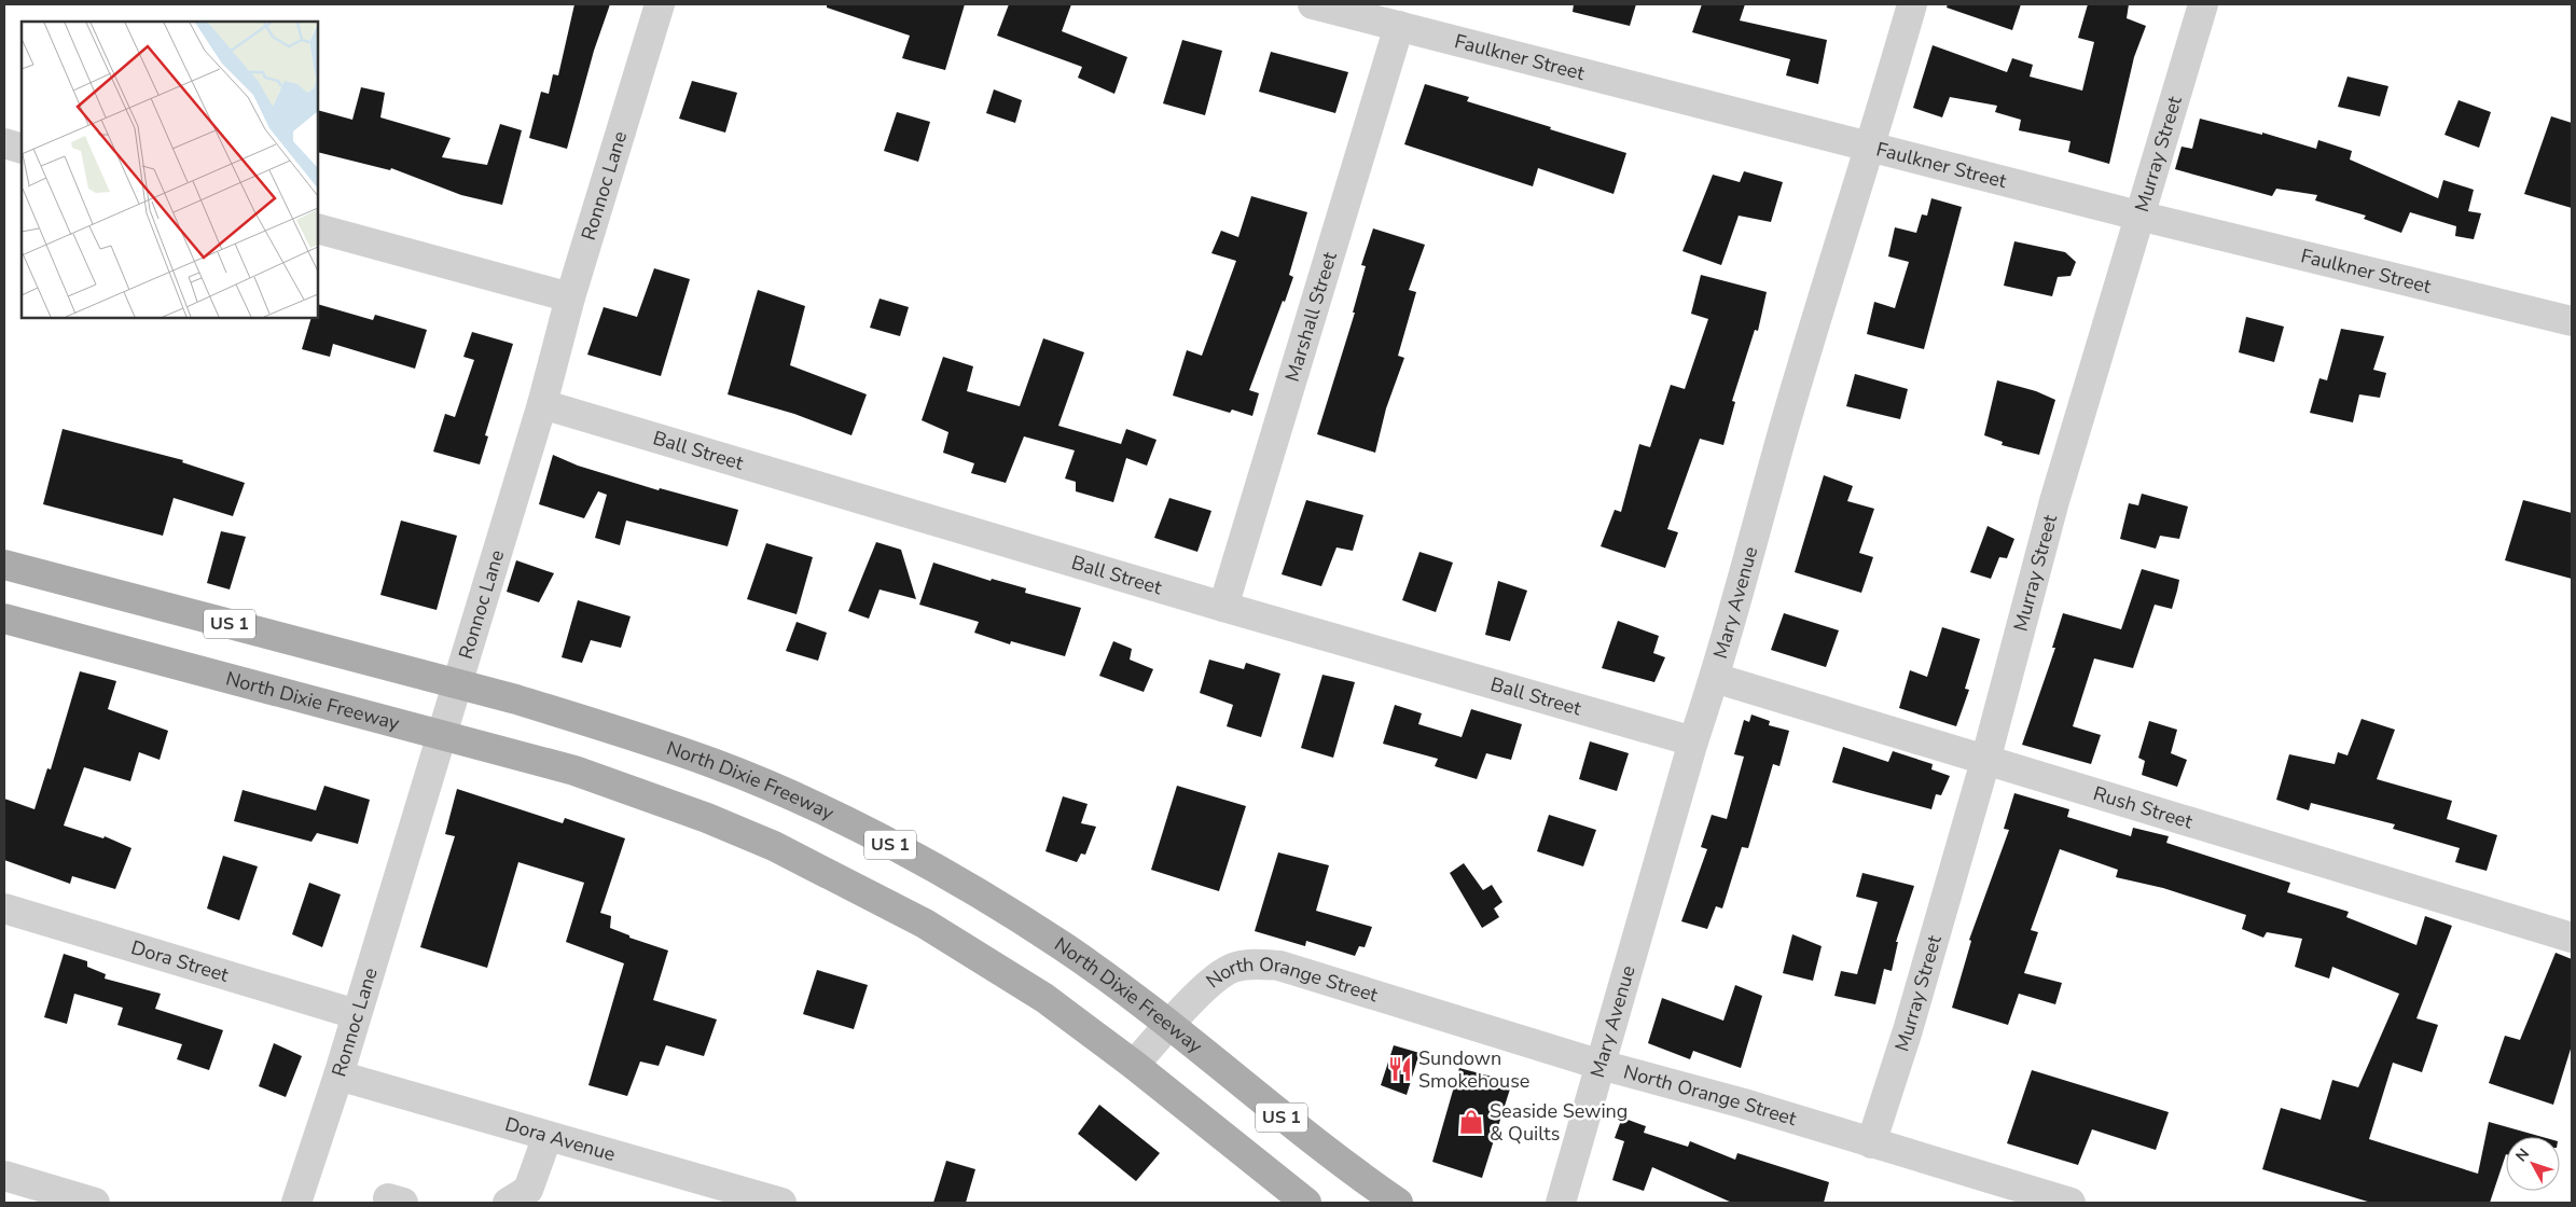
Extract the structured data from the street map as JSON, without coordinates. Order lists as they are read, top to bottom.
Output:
{
  "streets": {
    "main road": ["US 1", "North Dixie Freeway"],
    "street": [
      "Faulkner Street",
      "Murray Street",
      "Ronnoc Lane",
      "Marshall Street",
      "Ball Street",
      "Mary Avenue",
      "Rush Street",
      "Dora Street",
      "North Orange Street",
      "Dora Avenue"
    ]
  },
  "crossings": [
    ["Faulkner Street", "Murray Street"],
    ["Faulkner Street", "Marshall Street"],
    ["Faulkner Street", "Mary Avenue"],
    ["Murray Street", "Rush Street"],
    ["Murray Street", "North Orange Street"],
    ["Ronnoc Lane", "Ball Street"],
    ["Ronnoc Lane", "North Dixie Freeway"],
    ["Ronnoc Lane", "Dora Street"],
    ["Ronnoc Lane", "Dora Avenue"],
    ["Marshall Street", "Ball Street"],
    ["Ball Street", "Mary Avenue"],
    ["Mary Avenue", "Rush Street"],
    ["Mary Avenue", "North Orange Street"],
    ["North Dixie Freeway", "North Orange Street"]
  ],
  "places": {
    "restaurant": ["Sundown Smokehouse"],
    "shop": ["Seaside Sewing & Quilts"]
  },
  "north": "top left"
}
